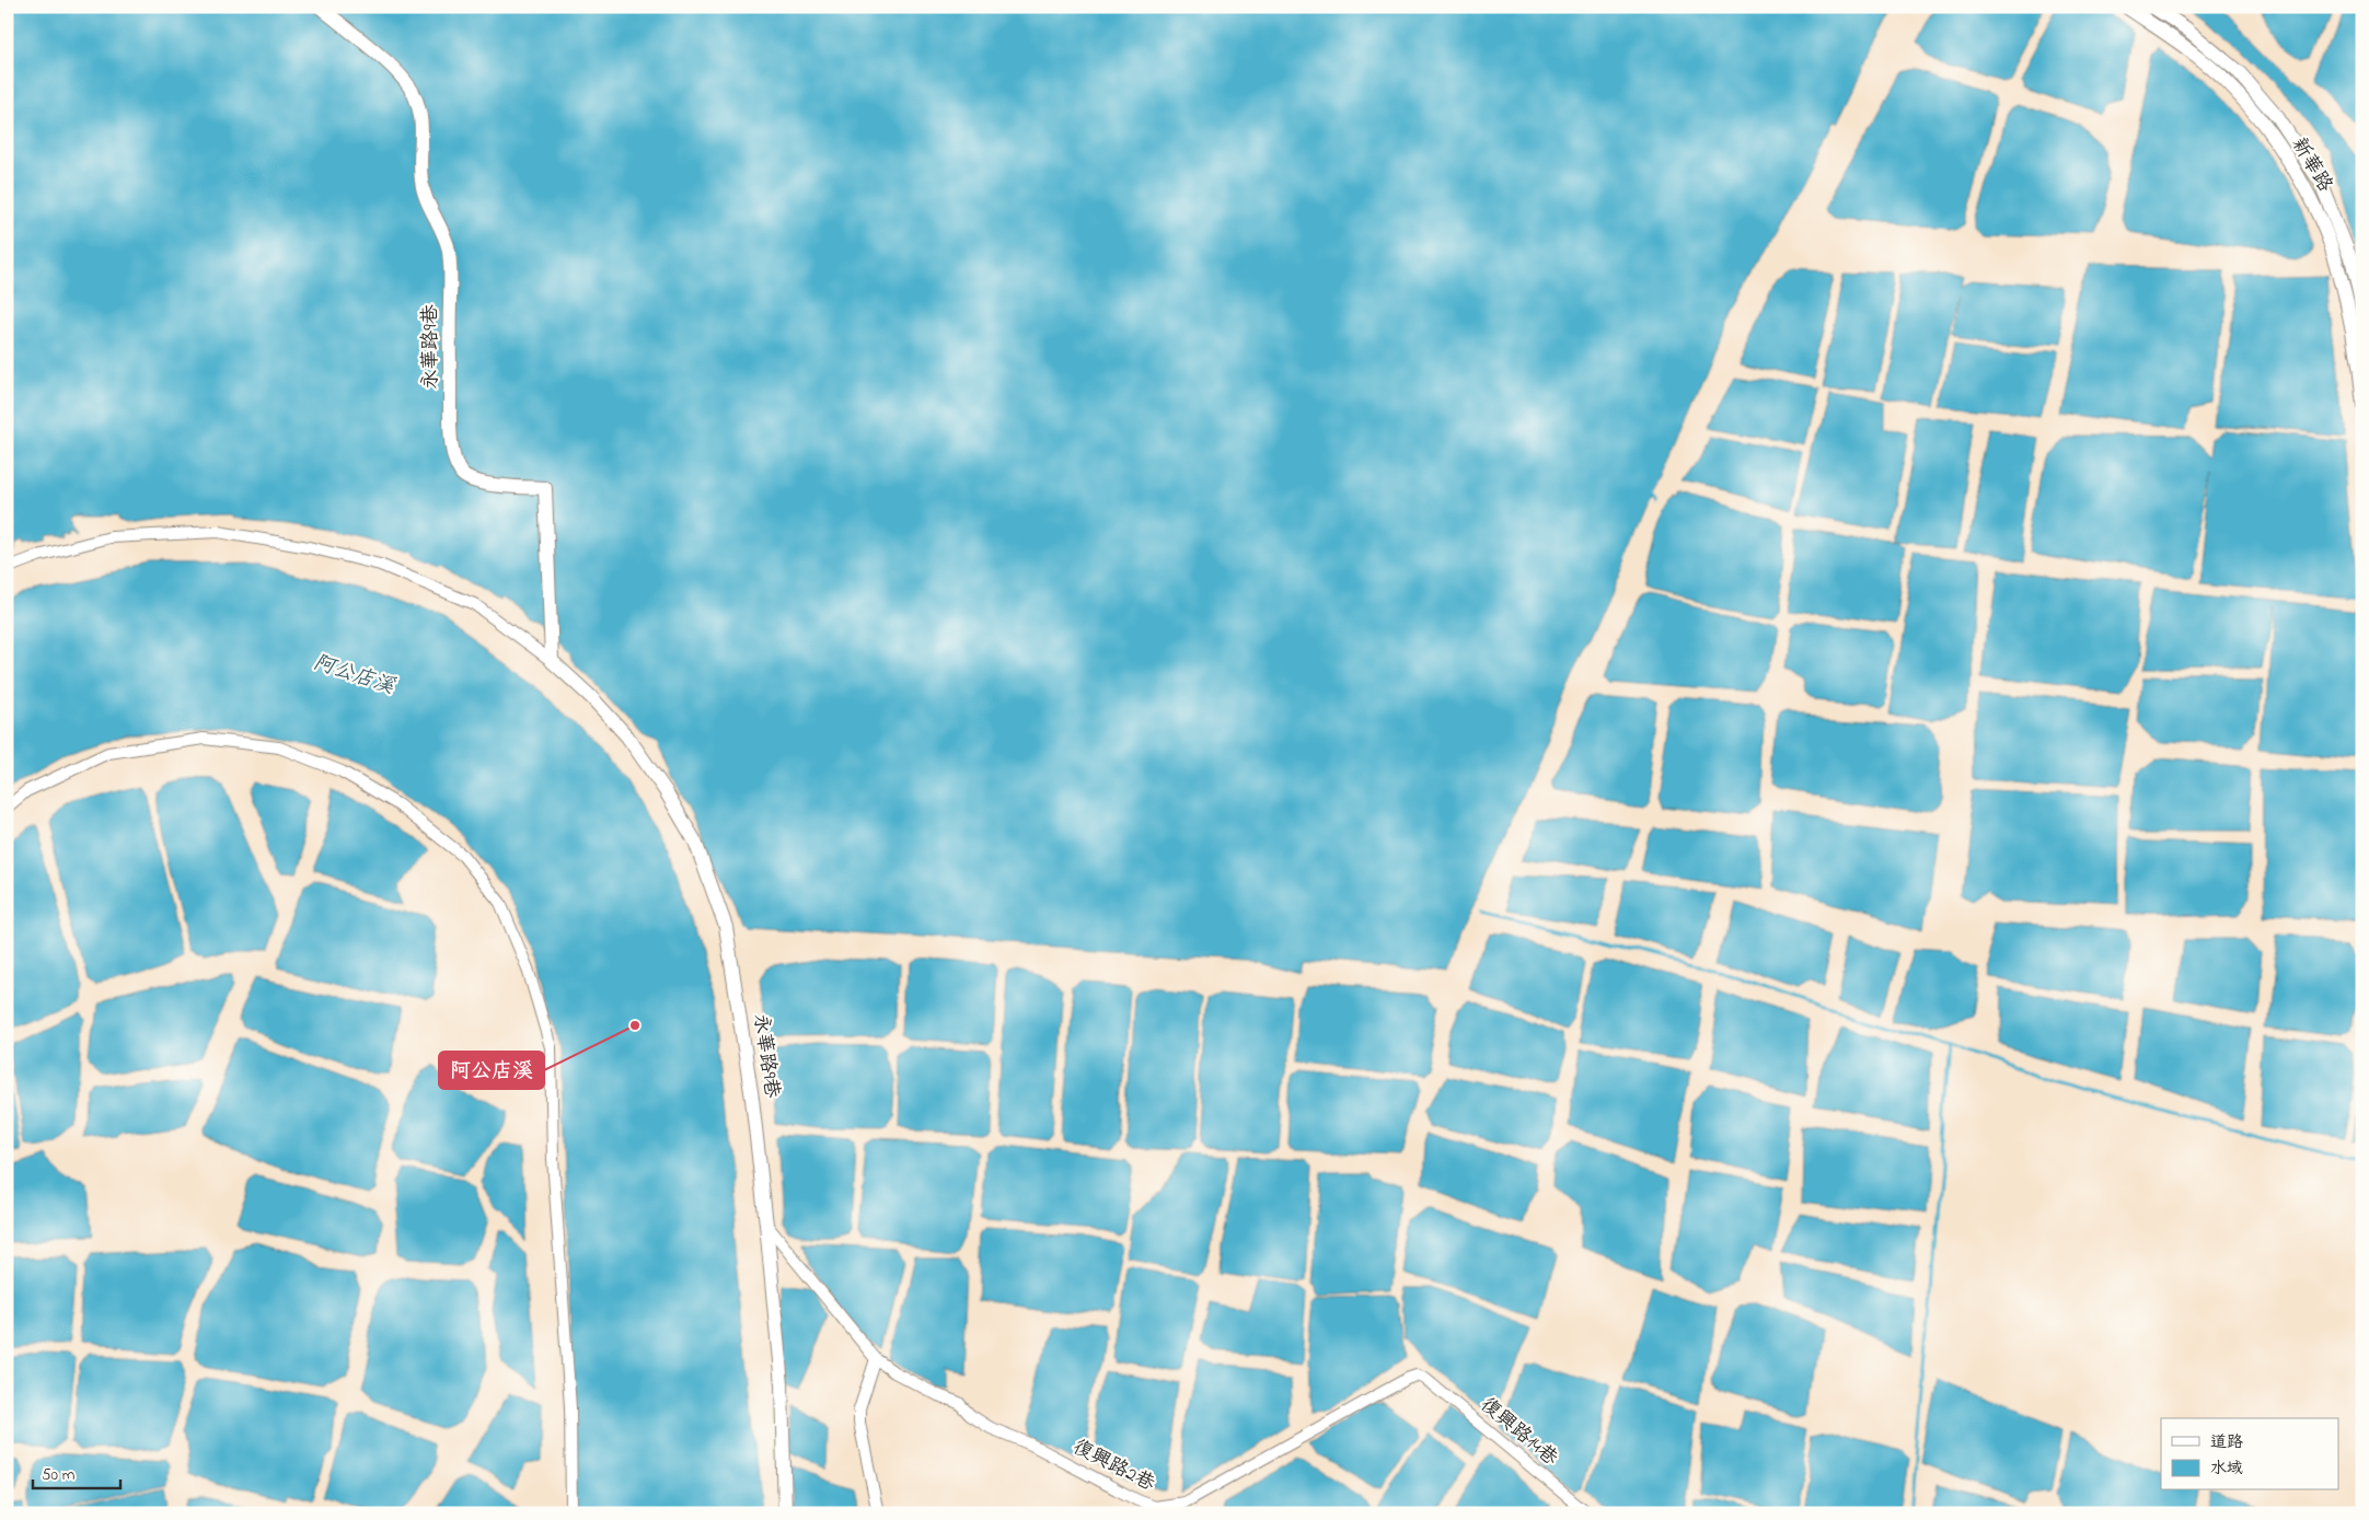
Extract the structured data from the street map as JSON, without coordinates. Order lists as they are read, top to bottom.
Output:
{
  "streets": {
    "street": [
      "新華路",
      "永華路9巷",
      "復興路14巷",
      "復興路2巷"
    ]
  },
  "crossings": [
    ["永華路9巷", "復興路2巷"],
    ["復興路14巷", "復興路2巷"]
  ],
  "water": ["阿公店溪"],
  "places": ["阿公店溪"],
  "legend": ["道路", "水域"],
  "scale_bar": "50 m"
}
